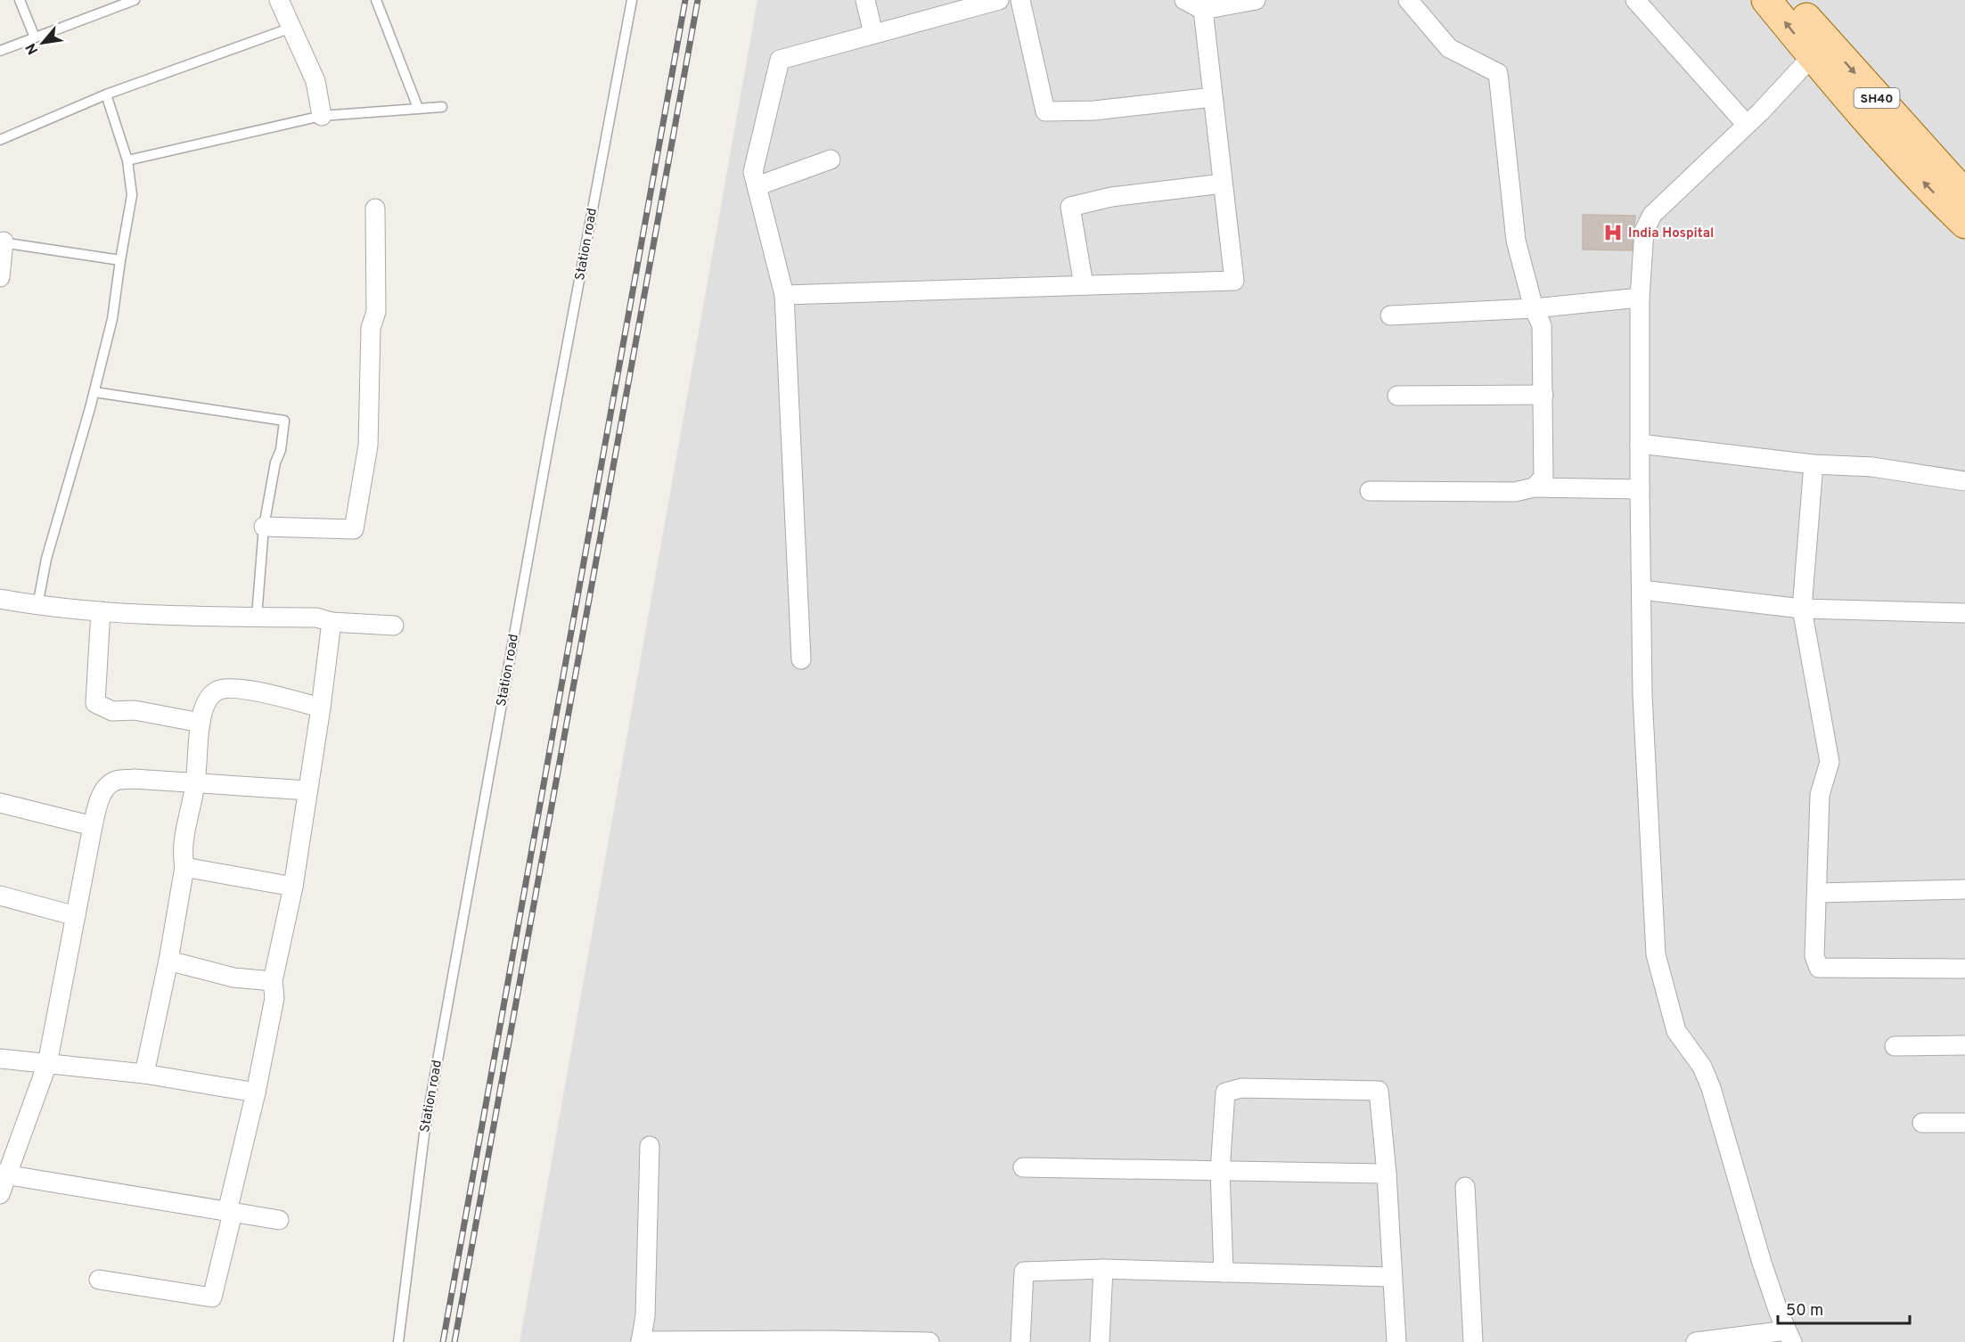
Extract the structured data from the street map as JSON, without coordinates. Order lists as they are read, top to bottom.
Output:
{
  "streets": {
    "main road": ["SH40"],
    "lane": ["Station road"]
  },
  "places": {
    "hospital": ["India Hospital"]
  },
  "scale_bar": "50 m",
  "north": "bottom left"
}
